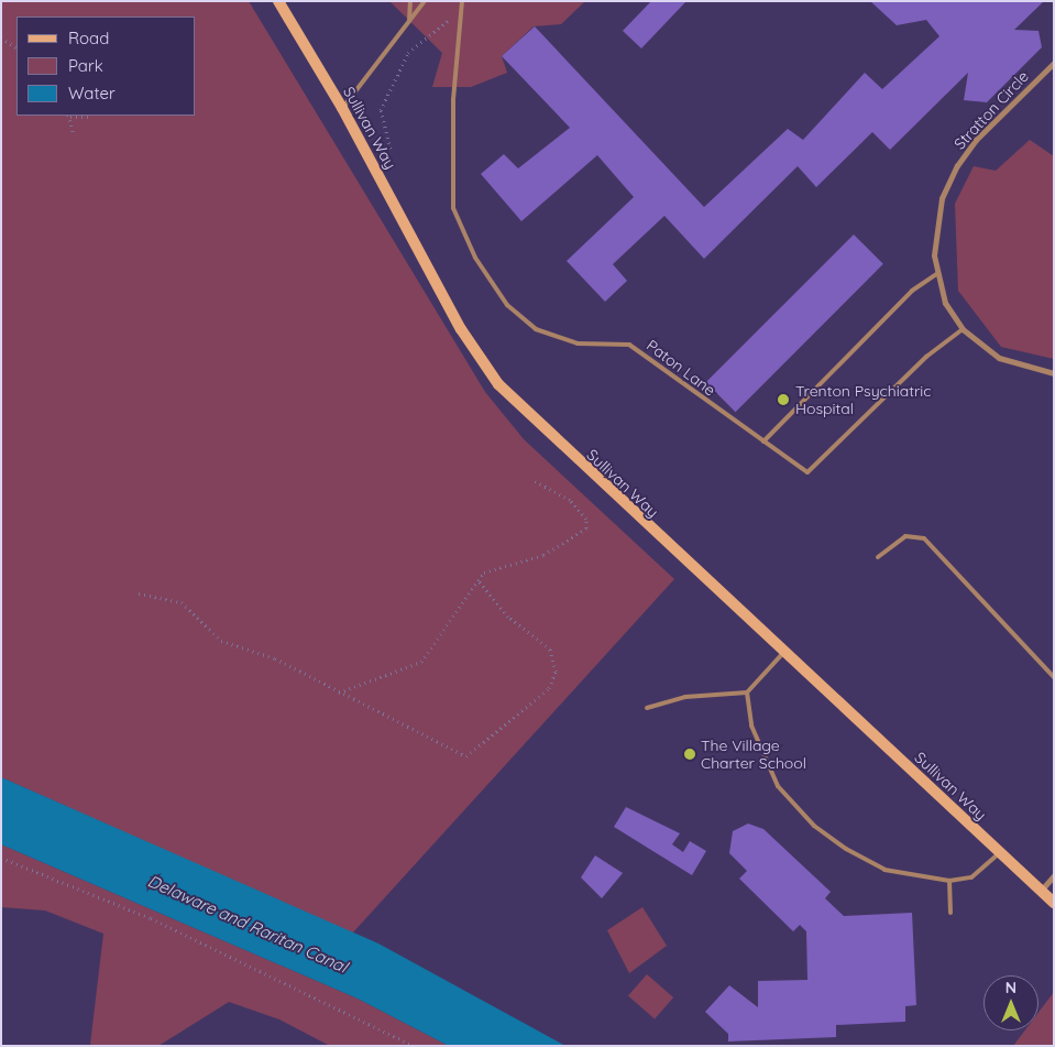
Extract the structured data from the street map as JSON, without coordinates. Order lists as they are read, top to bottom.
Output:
{
  "streets": {
    "main road": ["Sullivan Way"],
    "street": ["Stratton Circle"],
    "lane": ["Paton Lane"]
  },
  "crossings": [
    ["Stratton Circle", "Paton Lane"]
  ],
  "water": ["Delaware and Raritan Canal"],
  "places": ["Trenton Psychiatric Hospital", "The Village Charter School"],
  "legend": ["Road", "Park", "Water"],
  "north": "top"
}
